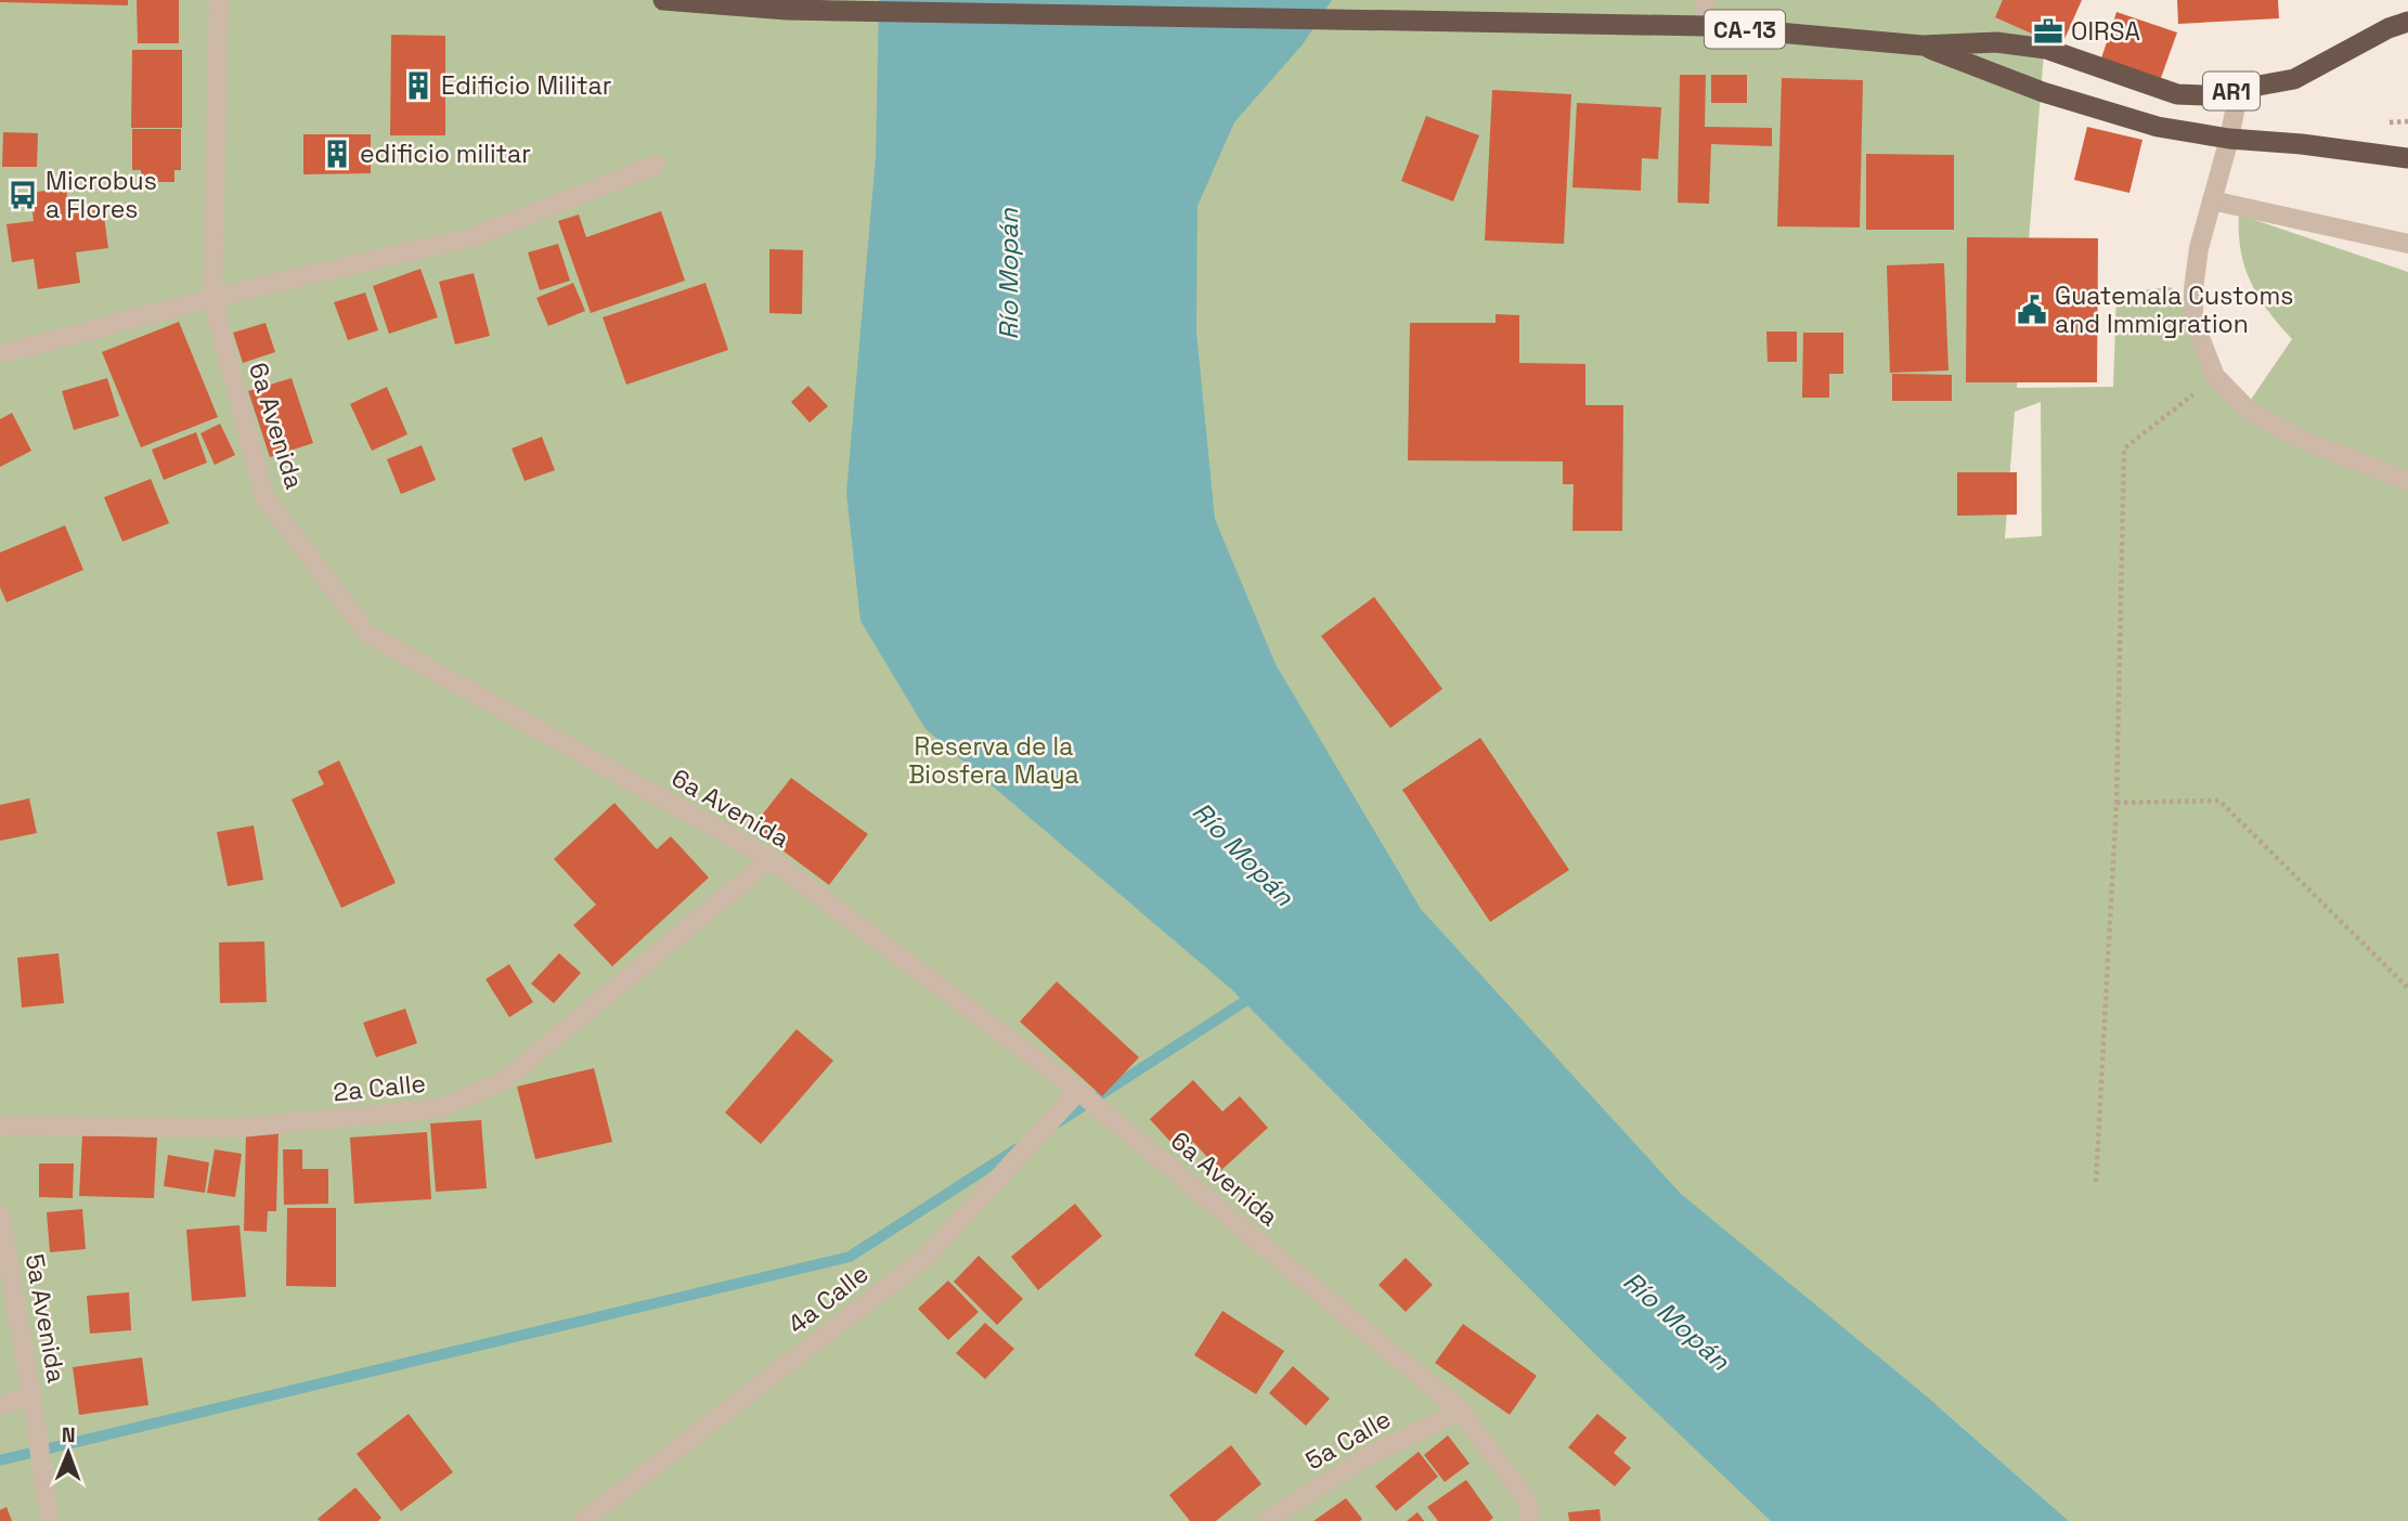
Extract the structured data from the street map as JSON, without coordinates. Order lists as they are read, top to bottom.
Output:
{
  "streets": {
    "highway": ["CA-13", "AR1"],
    "street": [
      "6a Avenida",
      "2a Calle",
      "4a Calle",
      "5a Avenida",
      "5a Calle"
    ]
  },
  "crossings": [
    ["CA-13", "AR1"],
    ["6a Avenida", "2a Calle"],
    ["6a Avenida", "4a Calle"],
    ["6a Avenida", "5a Calle"]
  ],
  "water": ["Río Mopán"],
  "parks": ["Reserva de la Biosfera Maya"],
  "places": {
    "office": ["OIRSA"],
    "building": ["Edificio Militar", "edificio militar"],
    "bus stop": ["Microbus a Flores"],
    "public building": ["Guatemala Customs and Immigration"]
  },
  "north": "top"
}
